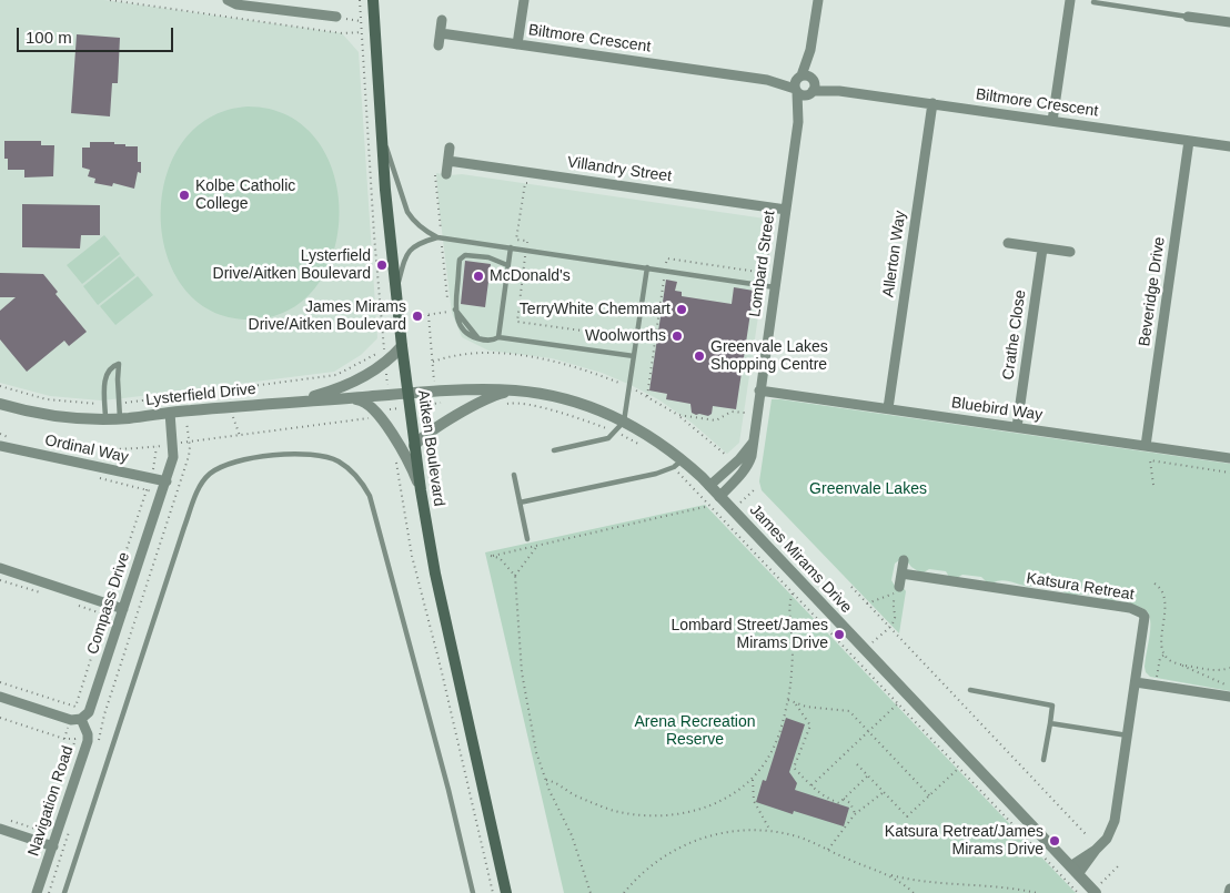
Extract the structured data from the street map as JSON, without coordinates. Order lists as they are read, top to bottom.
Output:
{
  "streets": {
    "main road": ["Aitken Boulevard"],
    "street": [
      "Biltmore Crescent",
      "Villandry Street",
      "Allerton Way",
      "Lombard Street",
      "Beveridge Drive",
      "Crathe Close",
      "Lysterfield Drive",
      "Bluebird Way",
      "Ordinal Way",
      "James Mirams Drive",
      "Katsura Retreat",
      "Compass Drive",
      "Navigation Road"
    ]
  },
  "crossings": [
    ["Biltmore Crescent", "Allerton Way"],
    ["Biltmore Crescent", "Lombard Street"],
    ["Biltmore Crescent", "Beveridge Drive"],
    ["Villandry Street", "Lombard Street"],
    ["Allerton Way", "Bluebird Way"],
    ["Lombard Street", "Bluebird Way"],
    ["Lombard Street", "James Mirams Drive"],
    ["Beveridge Drive", "Bluebird Way"],
    ["Crathe Close", "Bluebird Way"],
    ["Lysterfield Drive", "Aitken Boulevard"],
    ["Lysterfield Drive", "James Mirams Drive"],
    ["Lysterfield Drive", "Compass Drive"],
    ["Aitken Boulevard", "James Mirams Drive"],
    ["Ordinal Way", "Compass Drive"],
    ["James Mirams Drive", "Katsura Retreat"],
    ["Compass Drive", "Navigation Road"]
  ],
  "parks": ["Greenvale Lakes", "Arena Recreation Reserve"],
  "places": [
    "Kolbe Catholic College",
    "Lysterfield Drive/Aitken Boulevard",
    "McDonald's",
    "TerryWhite Chemmart",
    "James Mirams Drive/Aitken Boulevard",
    "Woolworths",
    "Greenvale Lakes Shopping Centre",
    "Lombard Street/James Mirams Drive",
    "Katsura Retreat/James Mirams Drive"
  ],
  "scale_bar": "100 m"
}
